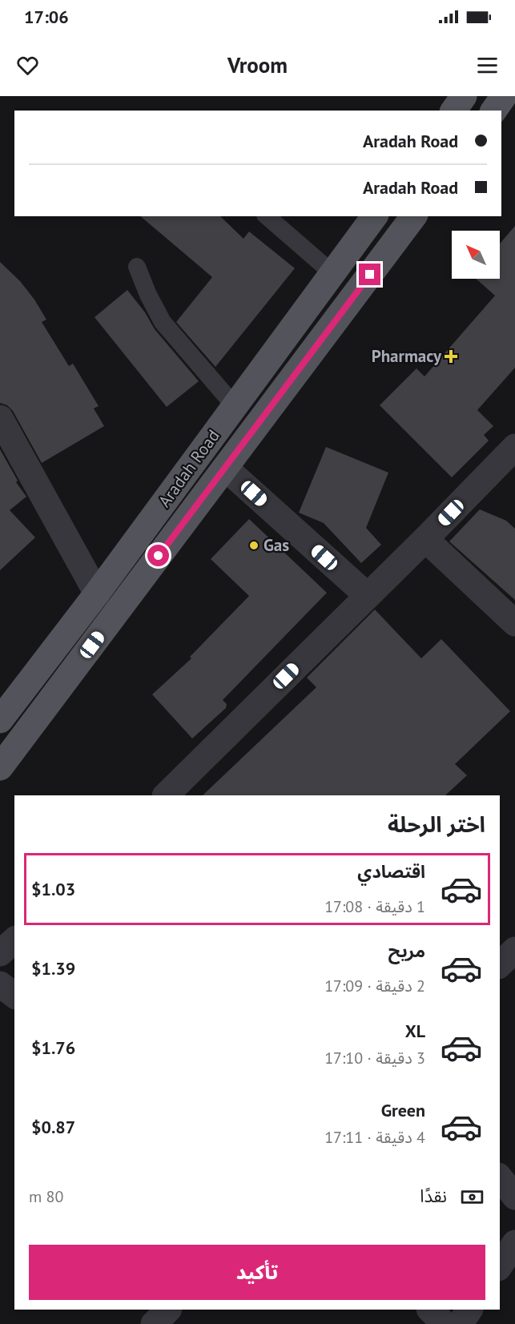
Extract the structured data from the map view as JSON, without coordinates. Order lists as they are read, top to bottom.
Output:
{
  "streets": {
    "main road": ["Aradah Road"]
  },
  "places": {
    "health": ["Pharmacy"],
    "other": ["Gas"]
  },
  "north": "top left",
  "page": {
    "status": "17:06",
    "header": "Vroom",
    "banner": ["Aradah Road", "Aradah Road"],
    "heading": "اختر الرحلة",
    "list": [
      {
        "name": "اقتصادي",
        "note": "1 دقيقة · 17:08",
        "value": "$1.03"
      },
      {
        "name": "مريح",
        "note": "2 دقيقة · 17:09",
        "value": "$1.39"
      },
      {
        "name": "XL",
        "note": "3 دقيقة · 17:10",
        "value": "$1.76"
      },
      {
        "name": "Green",
        "note": "4 دقيقة · 17:11",
        "value": "$0.87"
      }
    ],
    "pay": ["نقدًا", "80 m"],
    "buttons": "تأكيد"
  }
}
